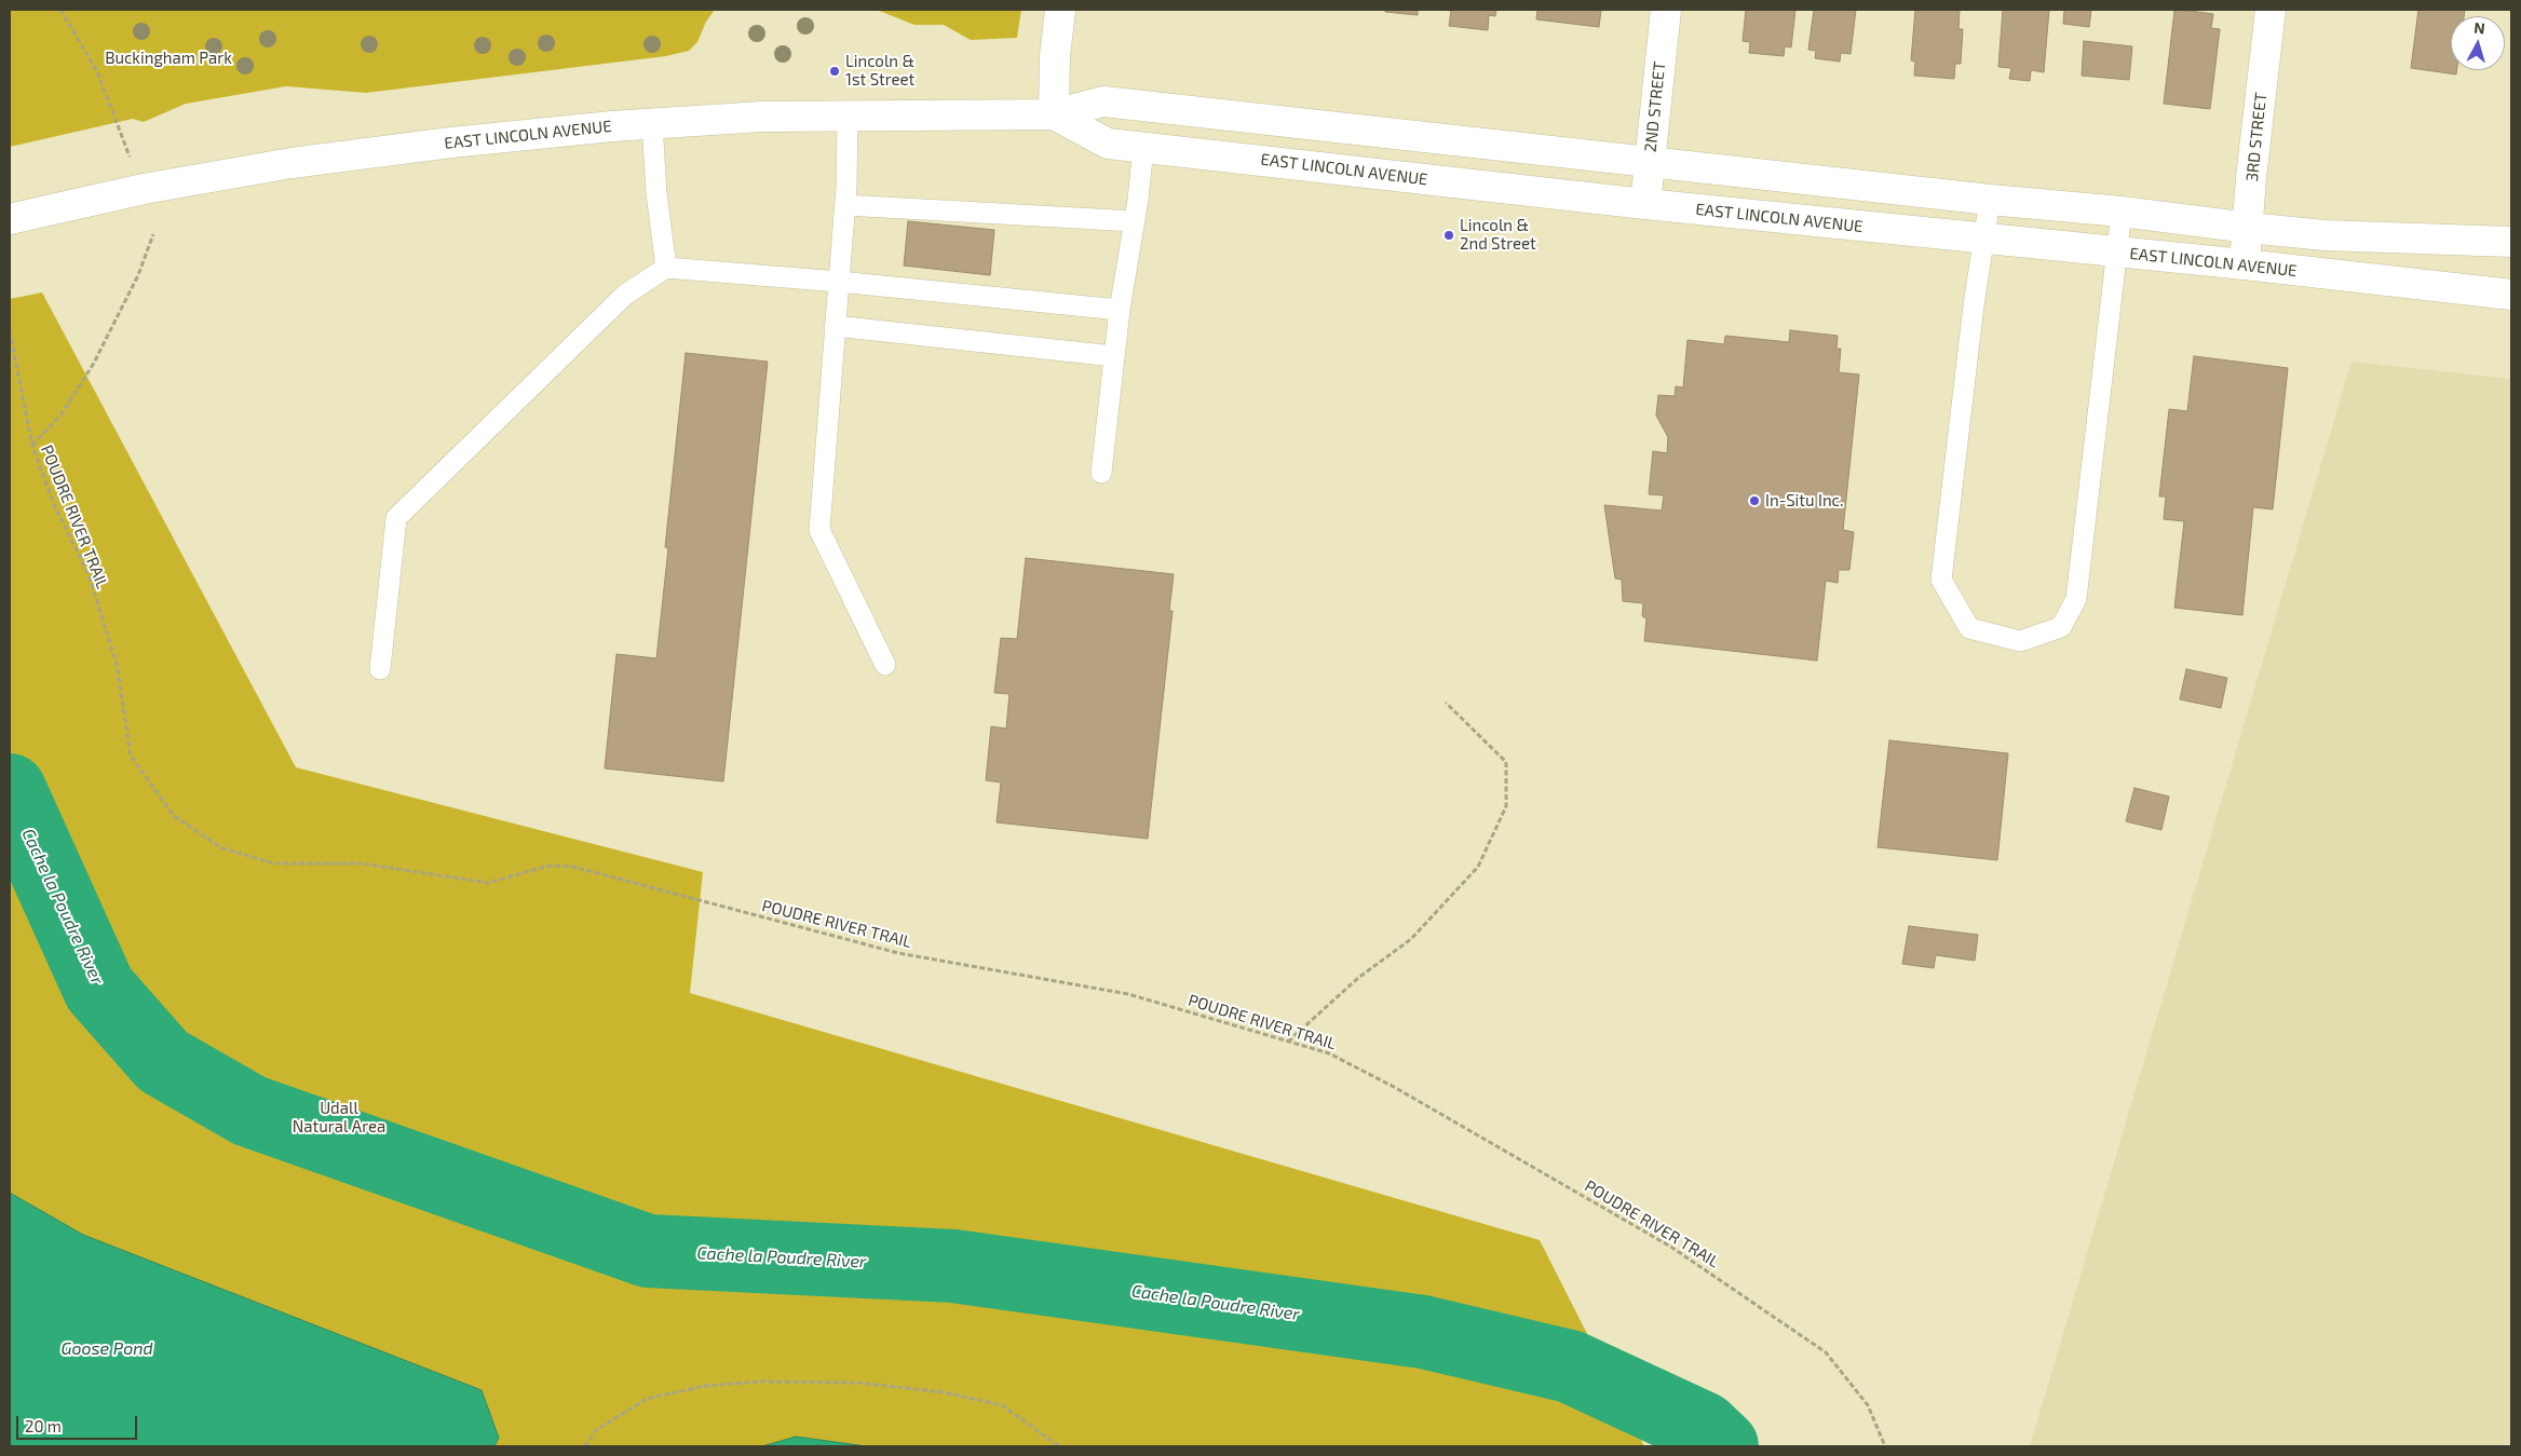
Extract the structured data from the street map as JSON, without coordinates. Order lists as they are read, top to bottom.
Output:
{
  "streets": {
    "street": ["2ND STREET", "EAST LINCOLN AVENUE", "3RD STREET"],
    "path": ["POUDRE RIVER TRAIL"]
  },
  "crossings": [
    ["2ND STREET", "EAST LINCOLN AVENUE"],
    ["EAST LINCOLN AVENUE", "3RD STREET"]
  ],
  "water": ["Cache la Poudre River", "Goose Pond"],
  "parks": ["Buckingham Park", "Udall Natural Area"],
  "places": ["Lincoln & 1st Street", "Lincoln & 2nd Street", "In-Situ Inc."],
  "scale_bar": "20 m",
  "north": "top"
}
